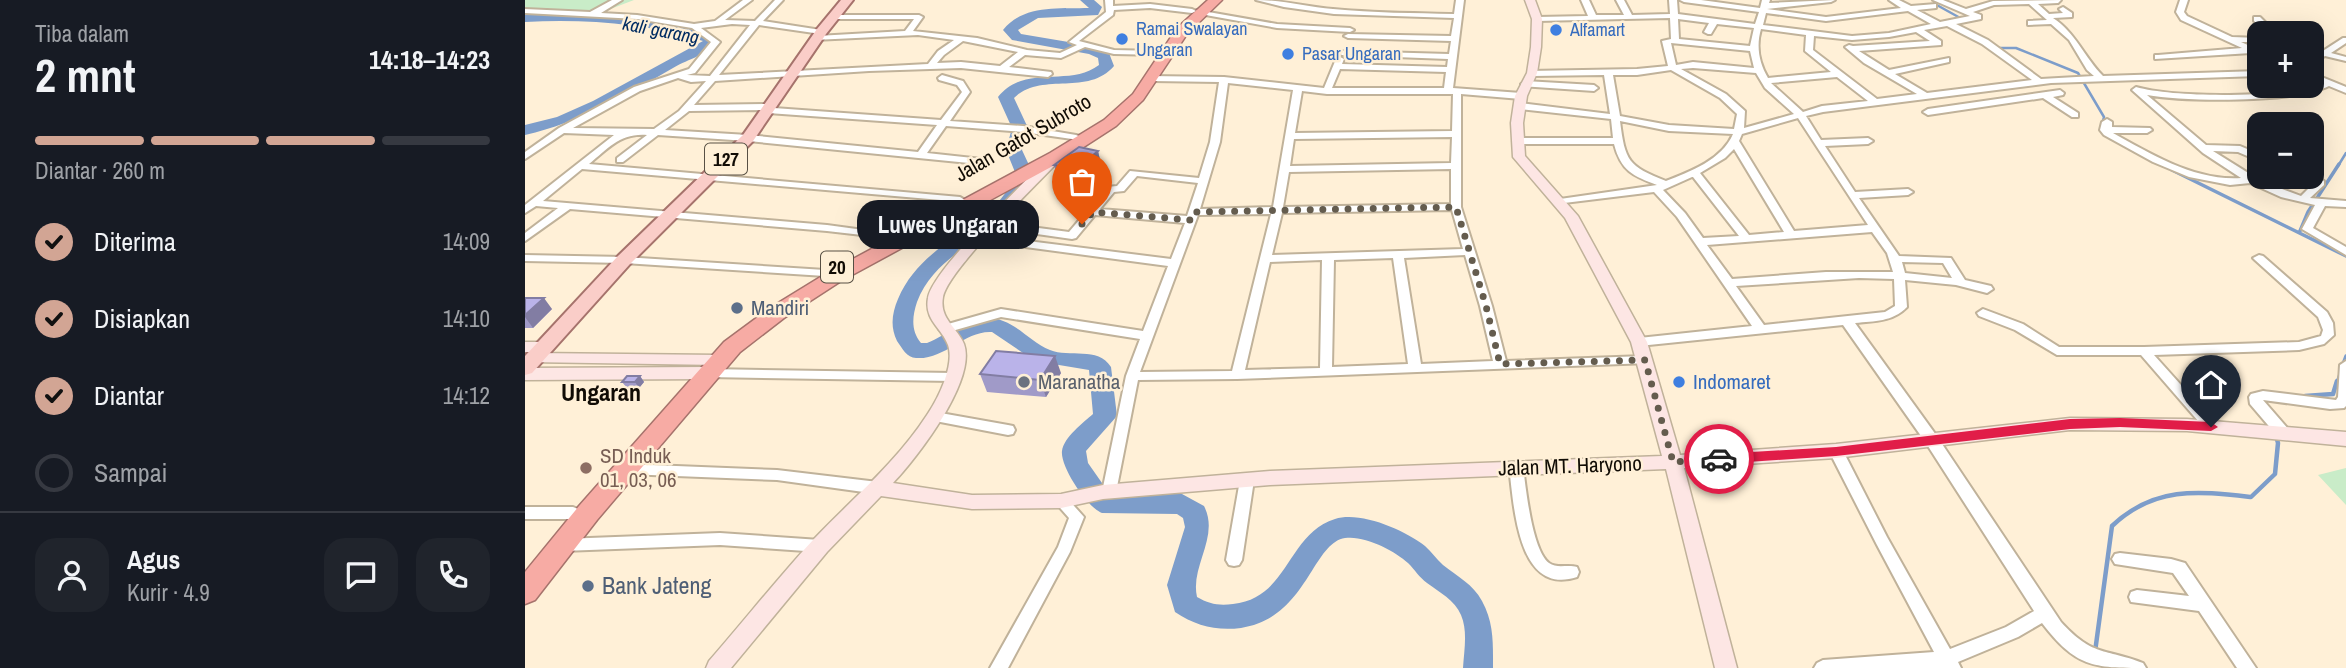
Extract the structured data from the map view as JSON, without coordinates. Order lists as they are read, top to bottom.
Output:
{
  "streets": {
    "highway": ["Jalan Gatot Subroto", "20"],
    "main road": ["127"],
    "street": ["Jalan MT. Haryono"]
  },
  "crossings": [
    ["Jalan Gatot Subroto", "20"]
  ],
  "districts": ["Ungaran"],
  "water": ["kali garang"],
  "places": [
    "Alfamart",
    "Ramai Swalayan Ungaran",
    "Pasar Ungaran",
    "Luwes Ungaran",
    "Mandiri",
    "Maranatha",
    "Indomaret",
    "SD Induk 01, 03, 06",
    "Bank Jateng"
  ],
  "page": {
    "heading": ["2 mnt", "Tiba dalam", "14:18–14:23"],
    "panel": ["Agus", "Kurir · 4.9"],
    "map_buttons": ["+", "−"],
    "bar": "Diantar · 260 m",
    "bubble": "Luwes Ungaran",
    "list": [
      ["Diterima", "14:09"],
      ["Disiapkan", "14:10"],
      ["Diantar", "14:12"],
      "Sampai"
    ]
  }
}
